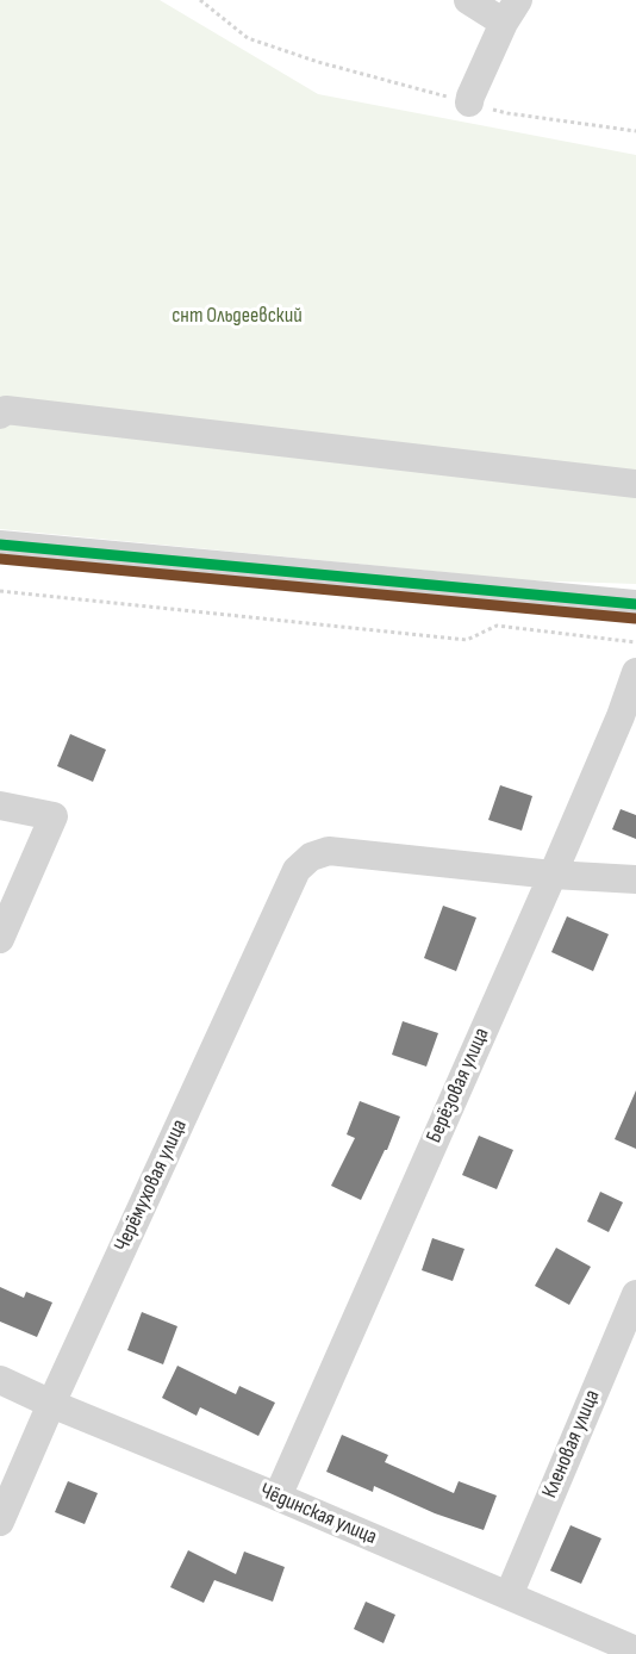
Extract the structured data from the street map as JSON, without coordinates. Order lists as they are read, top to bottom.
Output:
{
  "streets": {
    "street": [
      "Берёзовая улица",
      "Черёмуховая улица",
      "Кленовая улица",
      "Чёдинская улица"
    ]
  },
  "crossings": [
    ["Берёзовая улица", "Черёмуховая улица"],
    ["Берёзовая улица", "Чёдинская улица"],
    ["Черёмуховая улица", "Чёдинская улица"],
    ["Кленовая улица", "Чёдинская улица"]
  ],
  "parks": ["снт Ольдеевский"]
}
